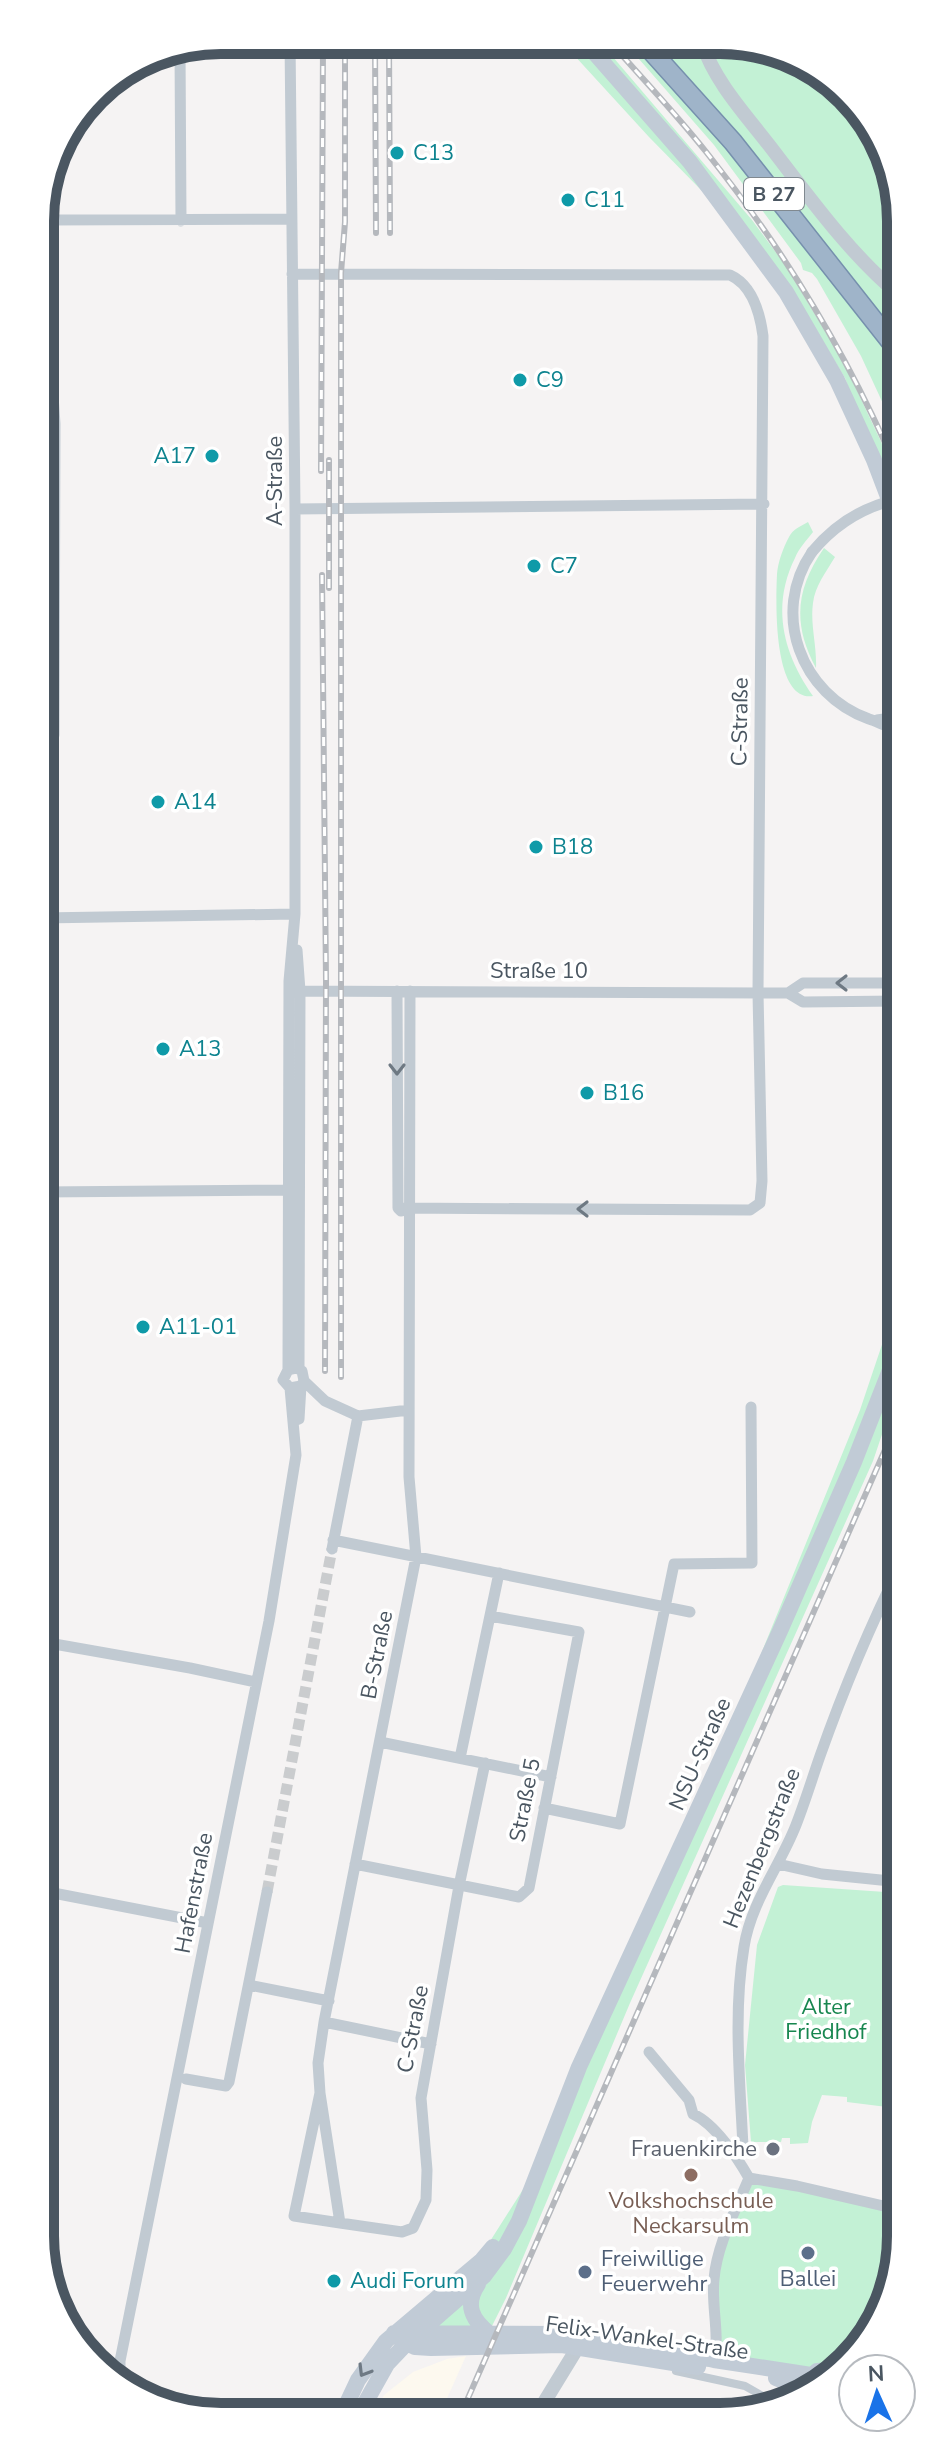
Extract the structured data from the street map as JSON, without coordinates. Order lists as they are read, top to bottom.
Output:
{
  "streets": {
    "highway": ["B 27"],
    "main road": ["NSU-Straße", "Felix-Wankel-Straße"],
    "street": [
      "A-Straße",
      "C-Straße",
      "Straße 10",
      "B-Straße",
      "Straße 5",
      "Hezenbergstraße",
      "Hafenstraße"
    ]
  },
  "crossings": [
    ["A-Straße", "C-Straße"],
    ["A-Straße", "Straße 10"],
    ["A-Straße", "Hafenstraße"],
    ["C-Straße", "Straße 10"],
    ["C-Straße", "B-Straße"],
    ["C-Straße", "Straße 5"],
    ["Straße 10", "B-Straße"],
    ["B-Straße", "Straße 5"],
    ["NSU-Straße", "Felix-Wankel-Straße"]
  ],
  "parks": ["Alter Friedhof"],
  "places": [
    "C13",
    "C11",
    "C9",
    "A17",
    "C7",
    "A14",
    "B18",
    "A13",
    "B16",
    "A11-01",
    "Frauenkirche",
    "Volkshochschule Neckarsulm",
    "Ballei",
    "Freiwillige Feuerwehr",
    "Audi Forum"
  ],
  "north": "top"
}
